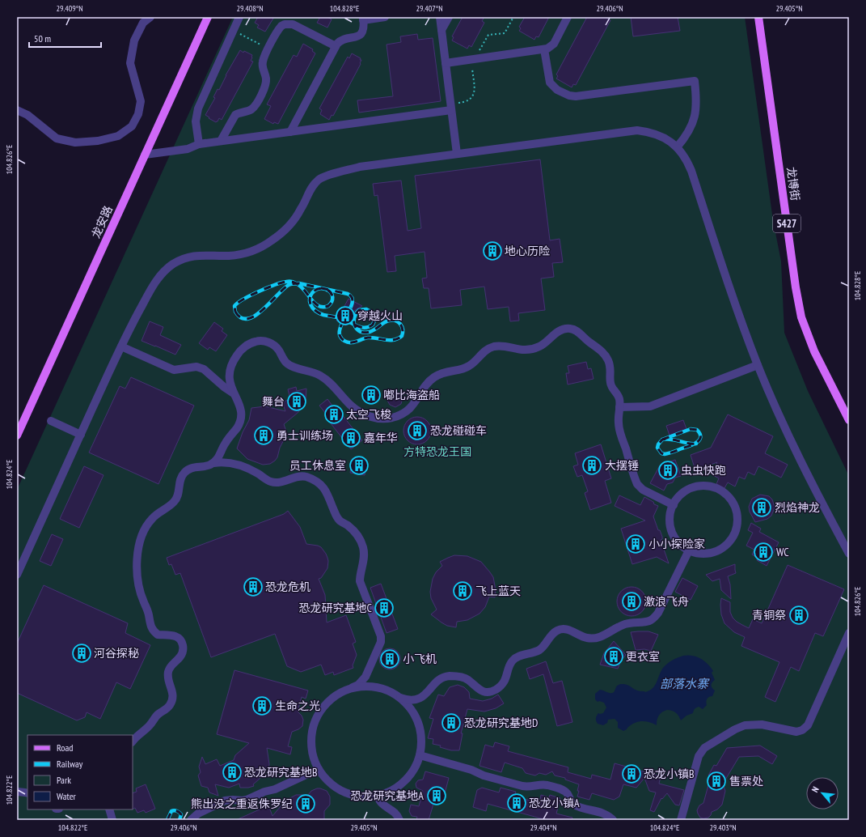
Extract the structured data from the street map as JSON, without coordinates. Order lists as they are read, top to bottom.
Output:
{
  "streets": {
    "main road": ["龙博街", "龙安路", "S427"]
  },
  "water": ["部落水寨"],
  "parks": ["方特恐龙王国"],
  "places": {
    "building": [
      "地心历险",
      "穿越火山",
      "嘟比海盗船",
      "舞台",
      "太空飞梭",
      "恐龙碰碰车",
      "勇士训练场",
      "嘉年华",
      "员工休息室",
      "大摆锤",
      "虫虫快跑",
      "烈焰神龙",
      "小小探险家",
      "WC",
      "恐龙危机",
      "飞上蓝天",
      "激浪飞舟",
      "恐龙研究基地C",
      "青铜祭",
      "河谷探秘",
      "更衣室",
      "小飞机",
      "生命之光",
      "恐龙研究基地D",
      "恐龙研究基地B",
      "恐龙小镇B",
      "售票处",
      "恐龙研究基地A",
      "恐龙小镇A",
      "熊出没之重返侏罗纪"
    ]
  },
  "legend": [
    "Road",
    "Railway",
    "Park",
    "Water"
  ],
  "scale_bar": "50 m",
  "north": "top left",
  "coordinates": [
    "29.409°N",
    "29.408°N",
    "104.828°E",
    "29.407°N",
    "29.406°N",
    "29.405°N",
    "104.826°E",
    "104.824°E",
    "104.822°E",
    "29.404°N",
    "29.403°N"
  ]
}
